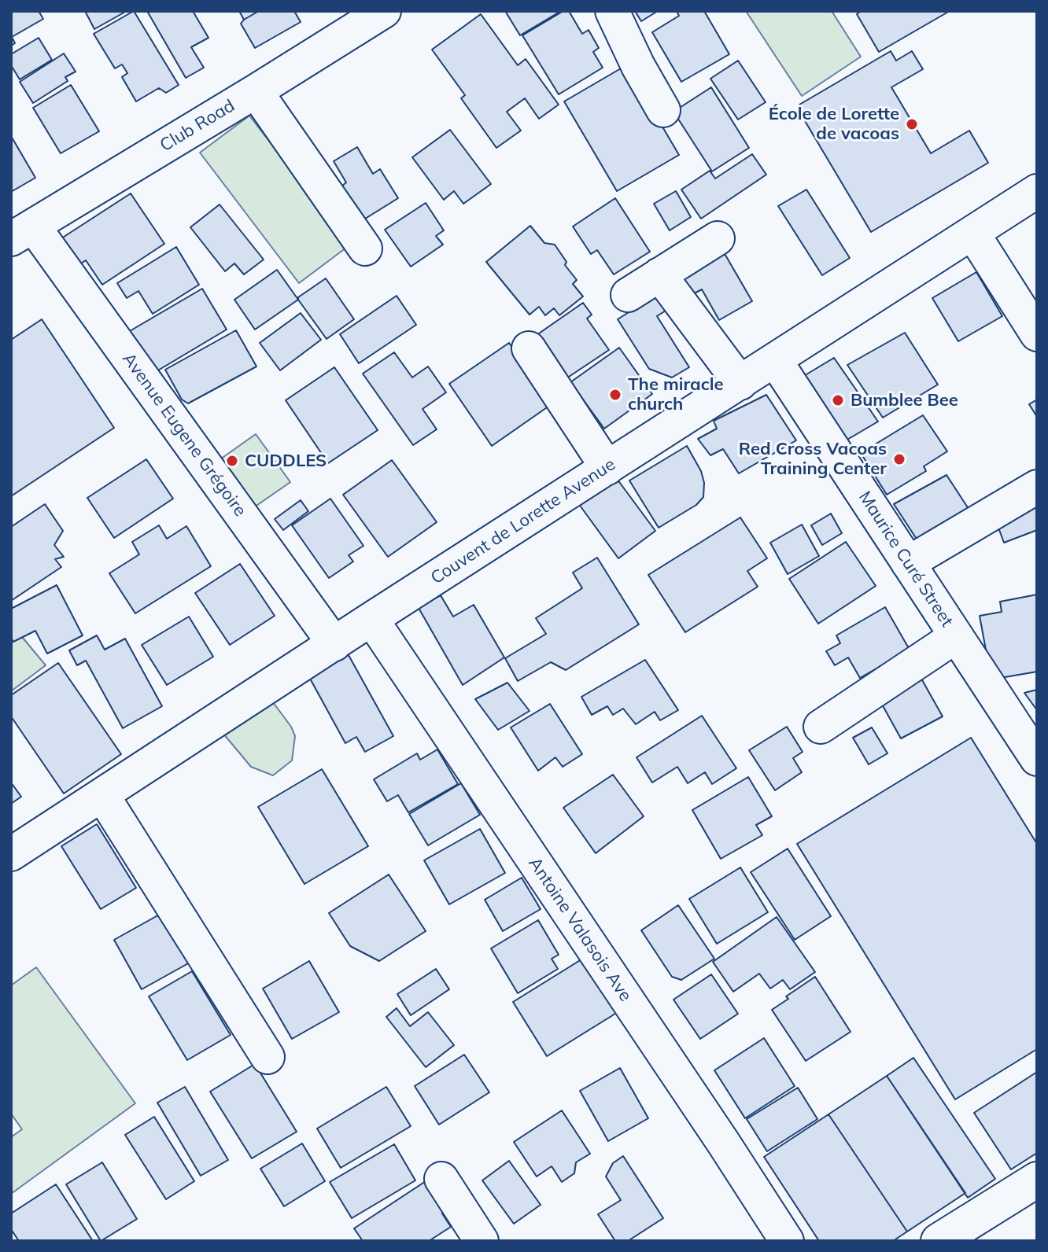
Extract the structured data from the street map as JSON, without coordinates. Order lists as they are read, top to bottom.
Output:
{
  "streets": {
    "street": [
      "Club Road",
      "Avenue Eugene Grégoire",
      "Couvent de Lorette Avenue",
      "Maurice Curé Street",
      "Antoine Valasois Ave"
    ]
  },
  "crossings": [
    ["Club Road", "Avenue Eugene Grégoire"],
    ["Avenue Eugene Grégoire", "Couvent de Lorette Avenue"],
    ["Couvent de Lorette Avenue", "Maurice Curé Street"],
    ["Couvent de Lorette Avenue", "Antoine Valasois Ave"]
  ],
  "places": [
    "École de Lorette de vacoas",
    "The miracle church",
    "Bumblee Bee",
    "Red Cross Vacoas Training Center",
    "CUDDLES"
  ]
}
